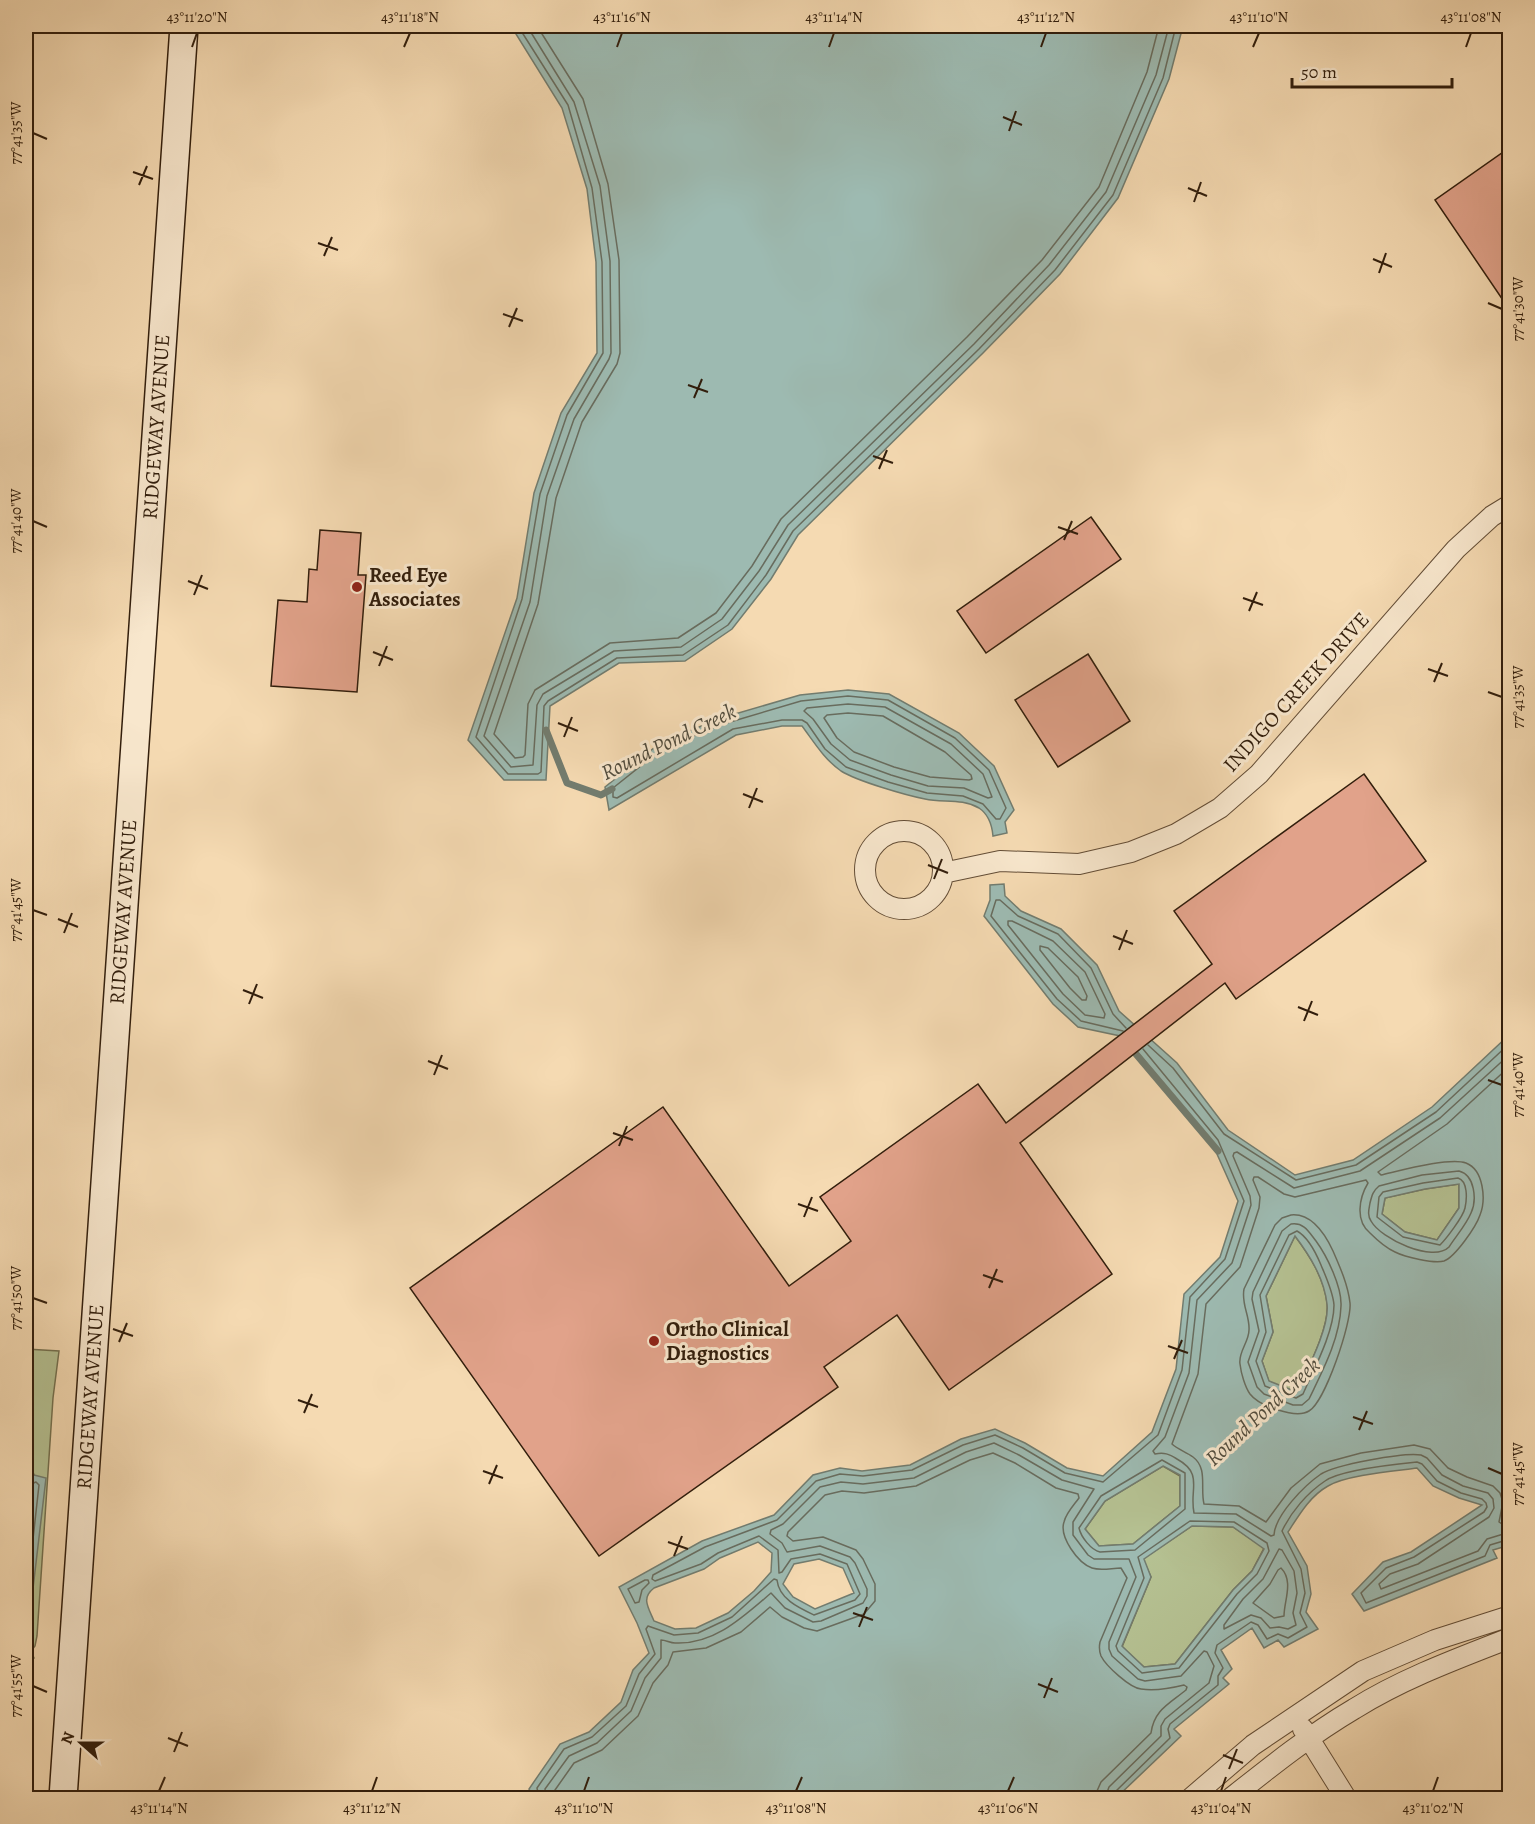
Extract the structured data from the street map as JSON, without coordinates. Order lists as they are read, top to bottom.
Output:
{
  "streets": {
    "main road": ["RIDGEWAY AVENUE"],
    "street": ["INDIGO CREEK DRIVE"]
  },
  "water": ["Round Pond Creek"],
  "places": ["Reed Eye Associates", "Ortho Clinical Diagnostics"],
  "scale_bar": "50 m",
  "north": "left",
  "coordinates": [
    "43°11'20\"N",
    "43°11'18\"N",
    "43°11'16\"N",
    "43°11'14\"N",
    "43°11'12\"N",
    "43°11'10\"N",
    "43°11'08\"N",
    "77°41'35\"W",
    "77°41'30\"W",
    "77°41'40\"W",
    "77°41'45\"W",
    "77°41'50\"W",
    "77°41'55\"W",
    "43°11'06\"N",
    "43°11'04\"N",
    "43°11'02\"N"
  ]
}
